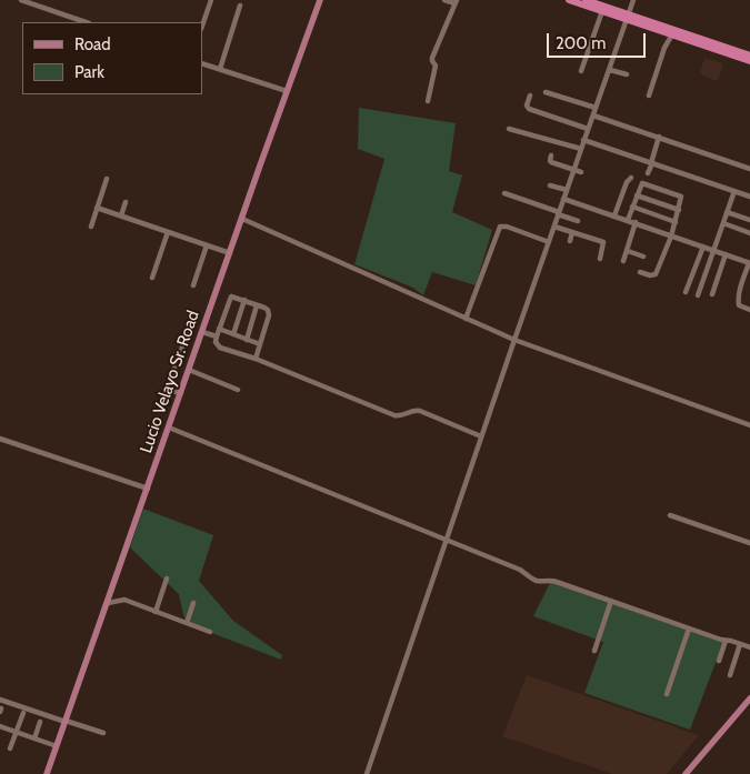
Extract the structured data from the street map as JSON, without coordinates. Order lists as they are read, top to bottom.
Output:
{
  "streets": {
    "main road": ["Lucio Velayo Sr. Road"]
  },
  "legend": ["Road", "Park"],
  "scale_bar": "200 m"
}
